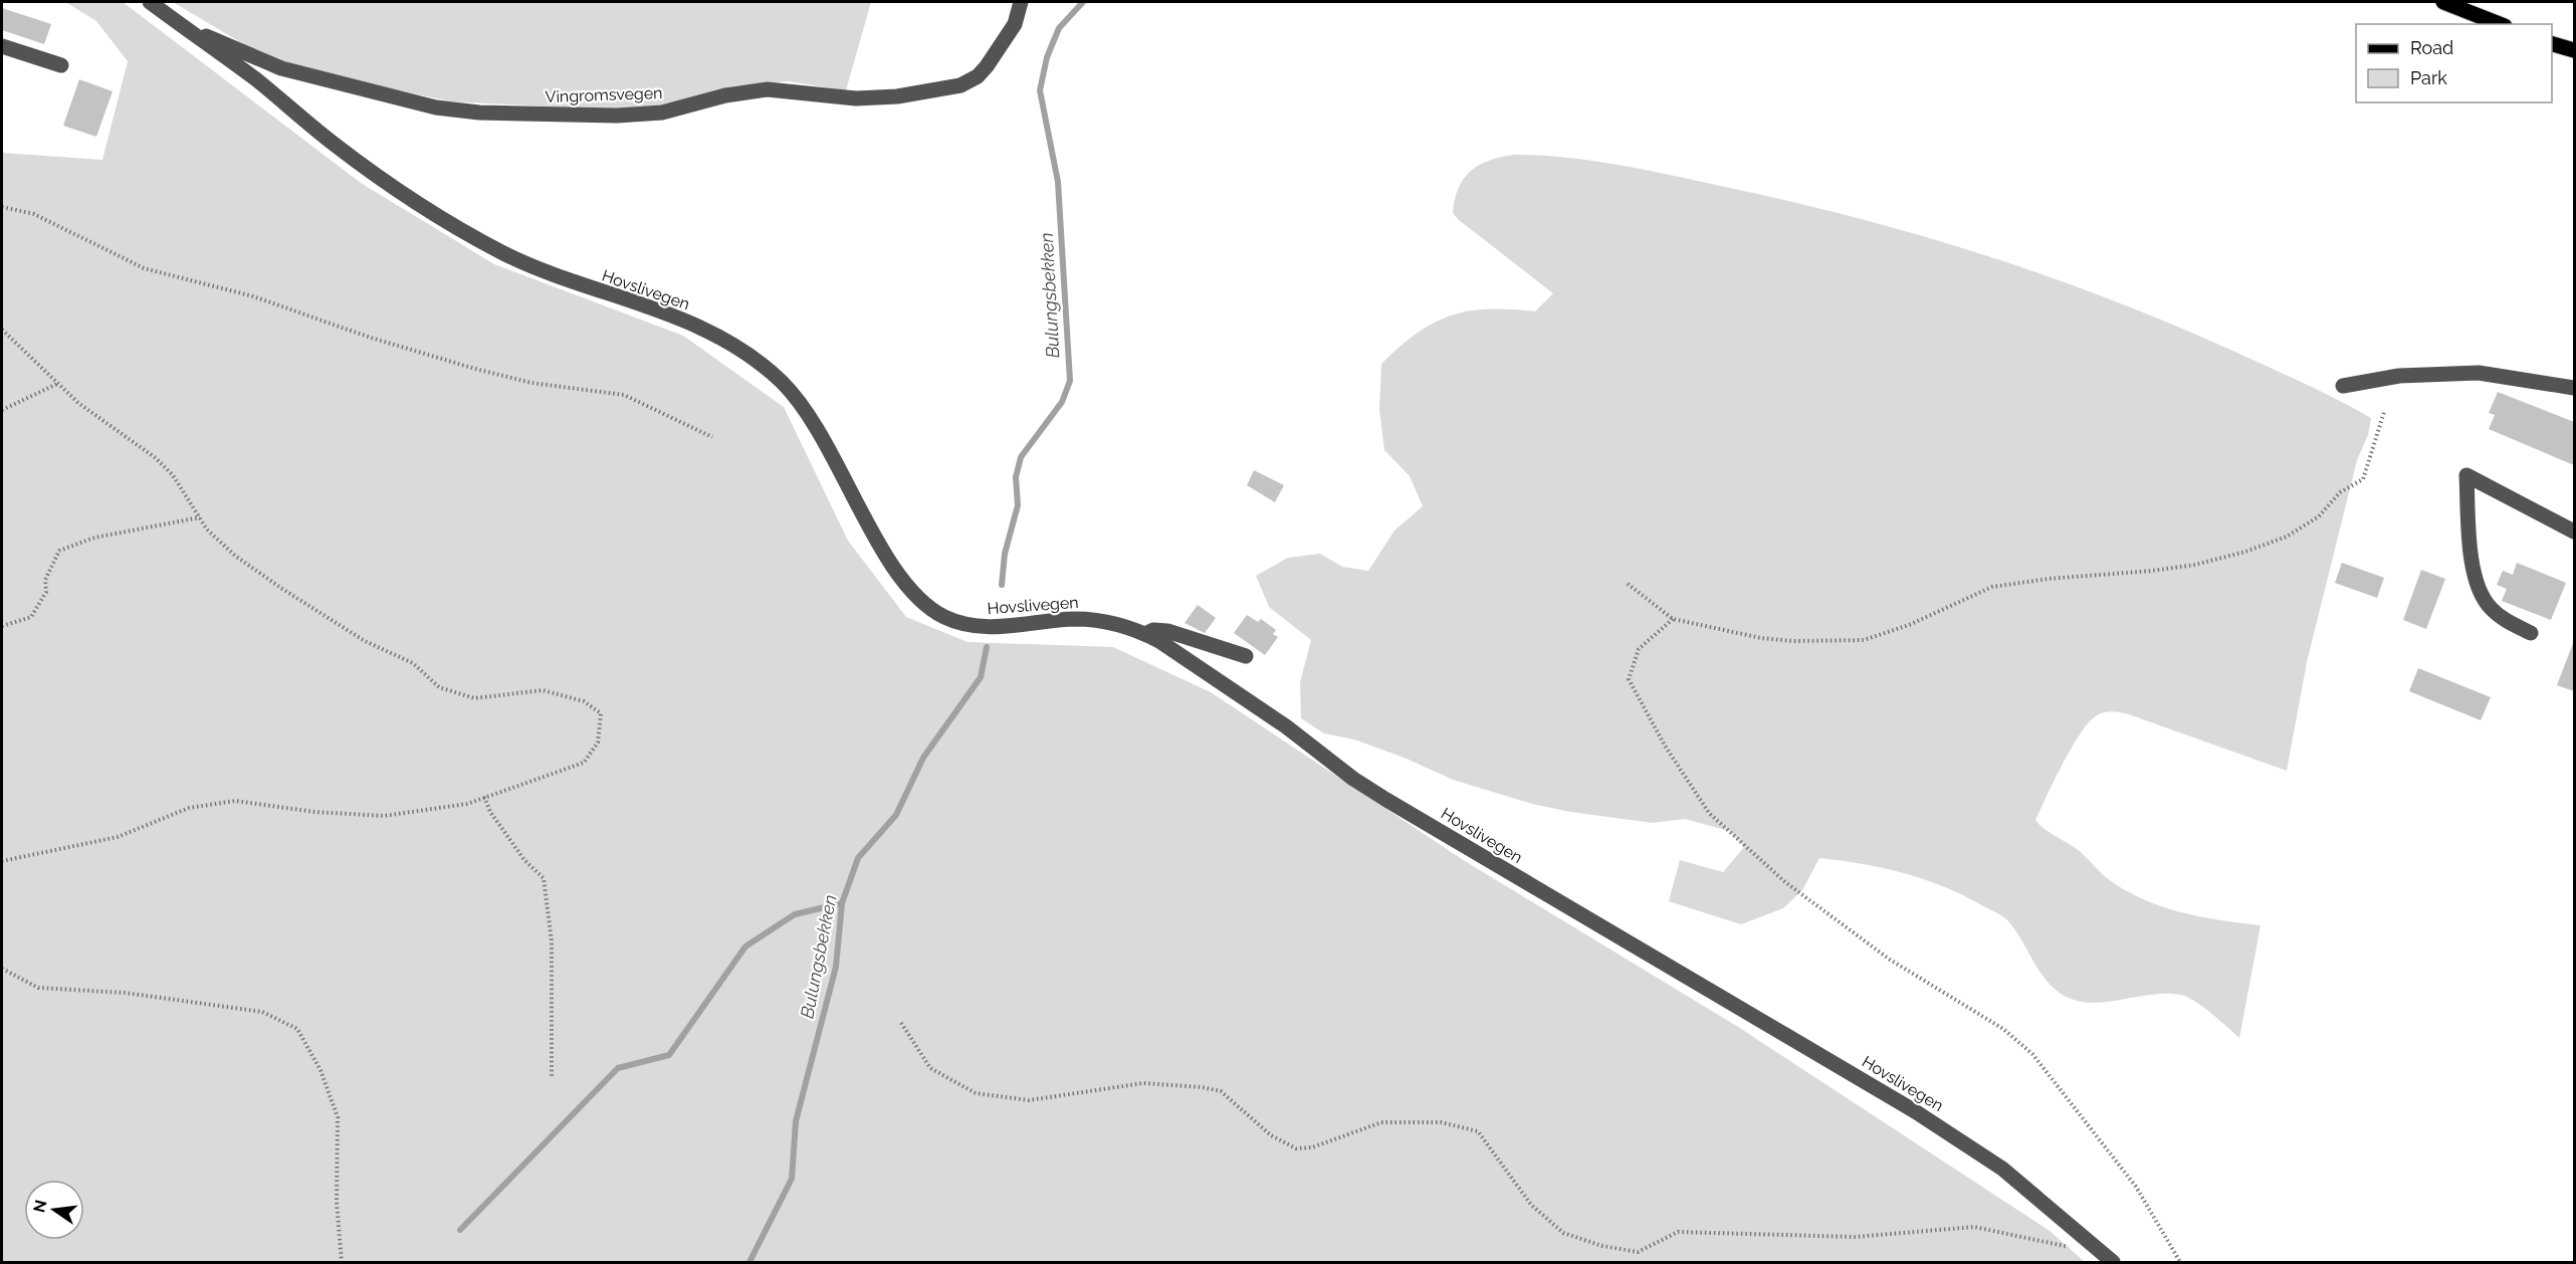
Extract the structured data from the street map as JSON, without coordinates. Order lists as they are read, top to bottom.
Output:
{
  "streets": {
    "street": ["Vingromsvegen", "Hovslivegen"]
  },
  "crossings": [
    ["Vingromsvegen", "Hovslivegen"]
  ],
  "water": ["Bulungsbekken"],
  "legend": ["Road", "Park"],
  "north": "left"
}
